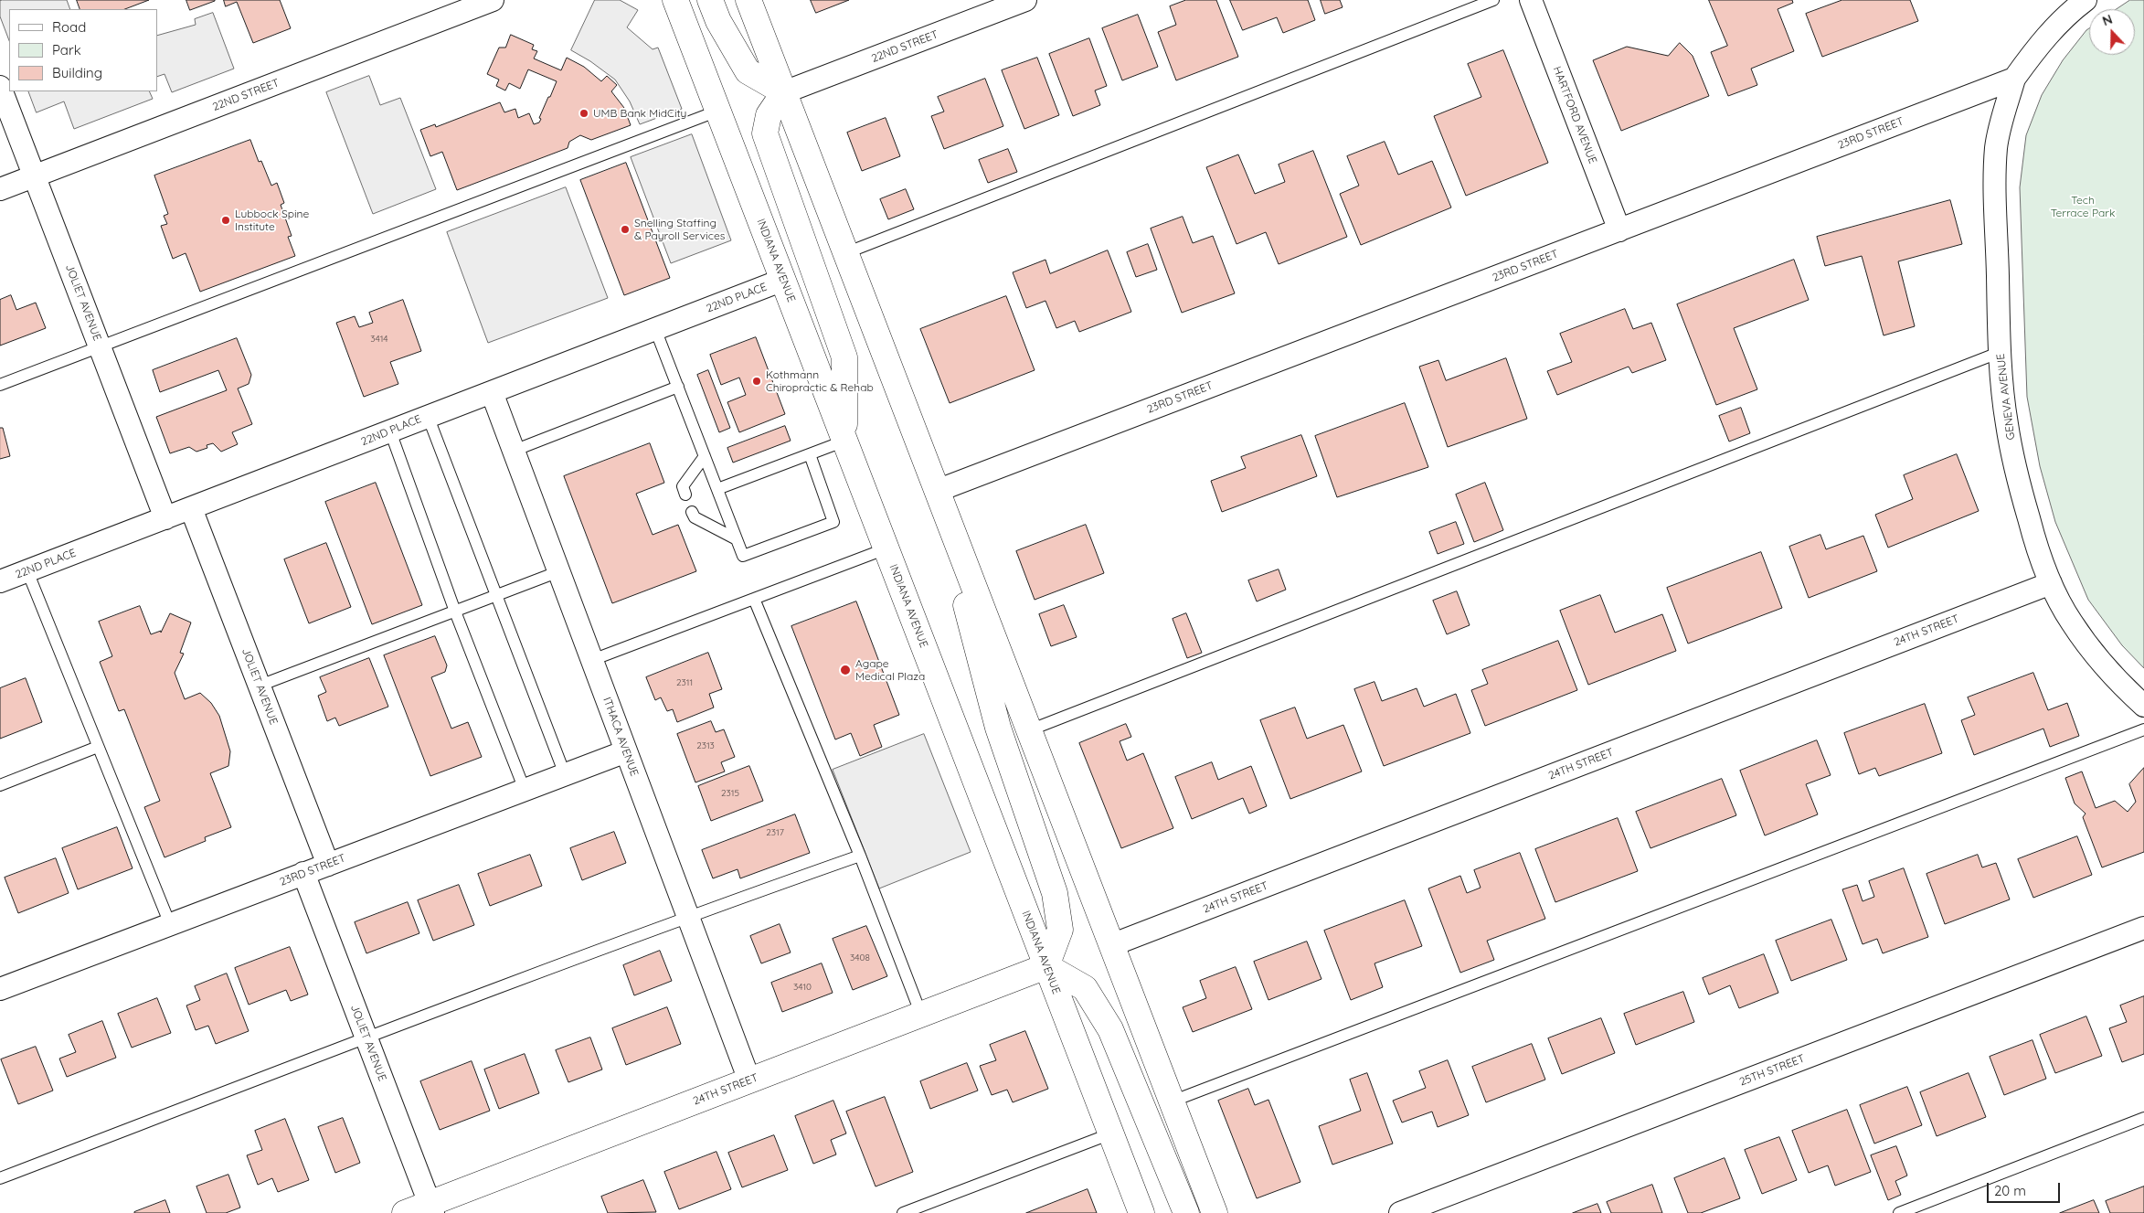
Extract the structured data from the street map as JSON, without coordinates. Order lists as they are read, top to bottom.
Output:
{
  "streets": {
    "main road": ["INDIANA AVENUE", "24TH STREET"],
    "street": [
      "22ND STREET",
      "HARTFORD AVENUE",
      "23RD STREET",
      "22ND PLACE",
      "JOLIET AVENUE",
      "GENEVA AVENUE",
      "ITHACA AVENUE",
      "25TH STREET"
    ]
  },
  "crossings": [
    ["22ND STREET", "JOLIET AVENUE"],
    ["HARTFORD AVENUE", "23RD STREET"],
    ["23RD STREET", "JOLIET AVENUE"],
    ["23RD STREET", "GENEVA AVENUE"],
    ["23RD STREET", "ITHACA AVENUE"],
    ["INDIANA AVENUE", "22ND PLACE"],
    ["INDIANA AVENUE", "24TH STREET"],
    ["22ND PLACE", "JOLIET AVENUE"],
    ["22ND PLACE", "ITHACA AVENUE"],
    ["JOLIET AVENUE", "24TH STREET"],
    ["GENEVA AVENUE", "24TH STREET"],
    ["24TH STREET", "ITHACA AVENUE"]
  ],
  "parks": ["Tech Terrace Park"],
  "places": [
    "UMB Bank MidCity",
    "Lubbock Spine Institute",
    "Snelling Staffing & Payroll Services",
    "Kothmann Chiropractic & Rehab",
    "Agape Medical Plaza"
  ],
  "house_numbers": [
    "3414",
    "2311",
    "2313",
    "2315",
    "2317",
    "3408",
    "3410"
  ],
  "legend": ["Road", "Park", "Building"],
  "scale_bar": "20 m",
  "north": "top"
}
